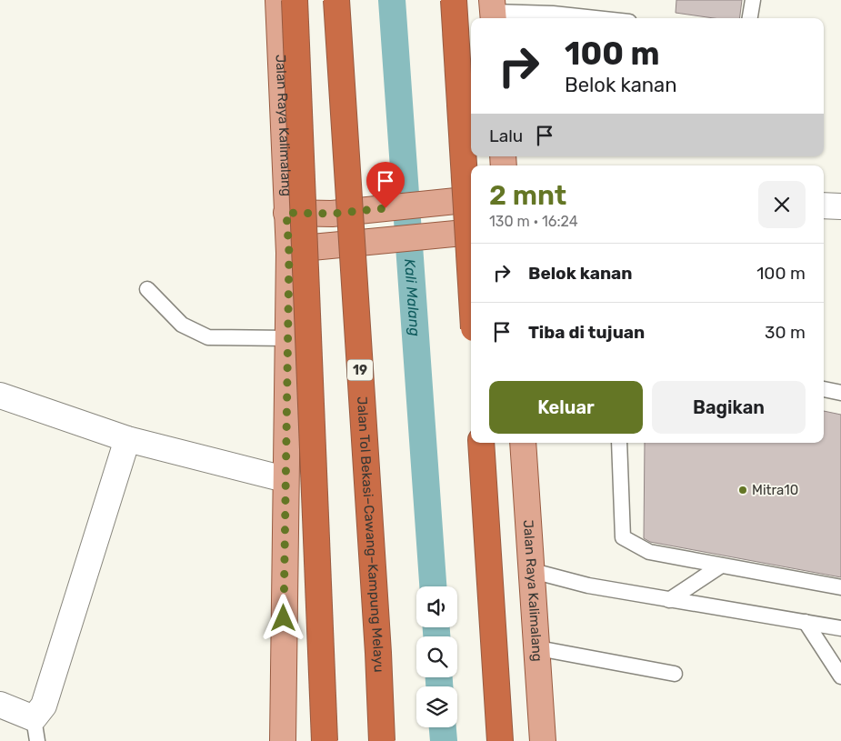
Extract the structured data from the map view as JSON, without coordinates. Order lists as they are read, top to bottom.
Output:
{
  "streets": {
    "highway": ["19", "Jalan Tol Bekasi–Cawang–Kampung Melayu"],
    "main road": ["Jalan Raya Kalimalang"]
  },
  "water": ["Kali Malang"],
  "places": ["Mitra10"],
  "page": {
    "turn": ["100 m", "Belok kanan"],
    "then": "Lalu",
    "heading": ["2 mnt", "130 m · 16:24"],
    "list": [
      {
        "name": "Belok kanan",
        "value": "100 m"
      },
      {
        "name": "Tiba di tujuan",
        "value": "30 m"
      }
    ],
    "buttons": ["Keluar", "Bagikan"]
  }
}
